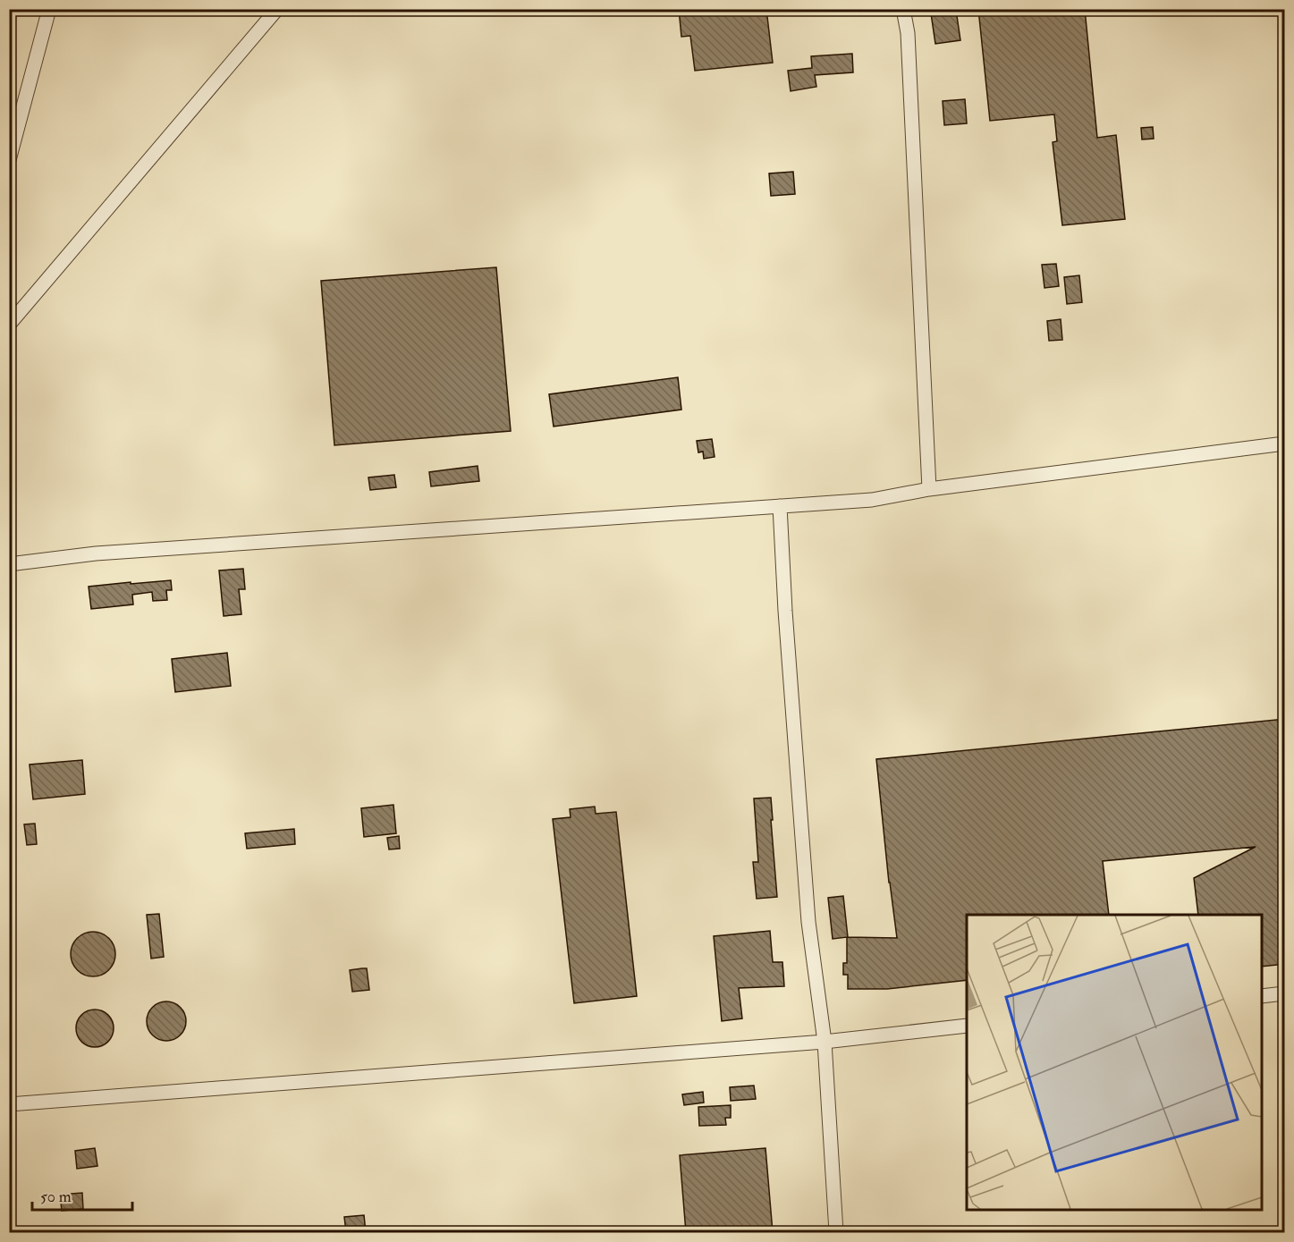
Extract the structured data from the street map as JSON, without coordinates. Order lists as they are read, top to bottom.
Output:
{
  "scale_bar": "50 m"
}
